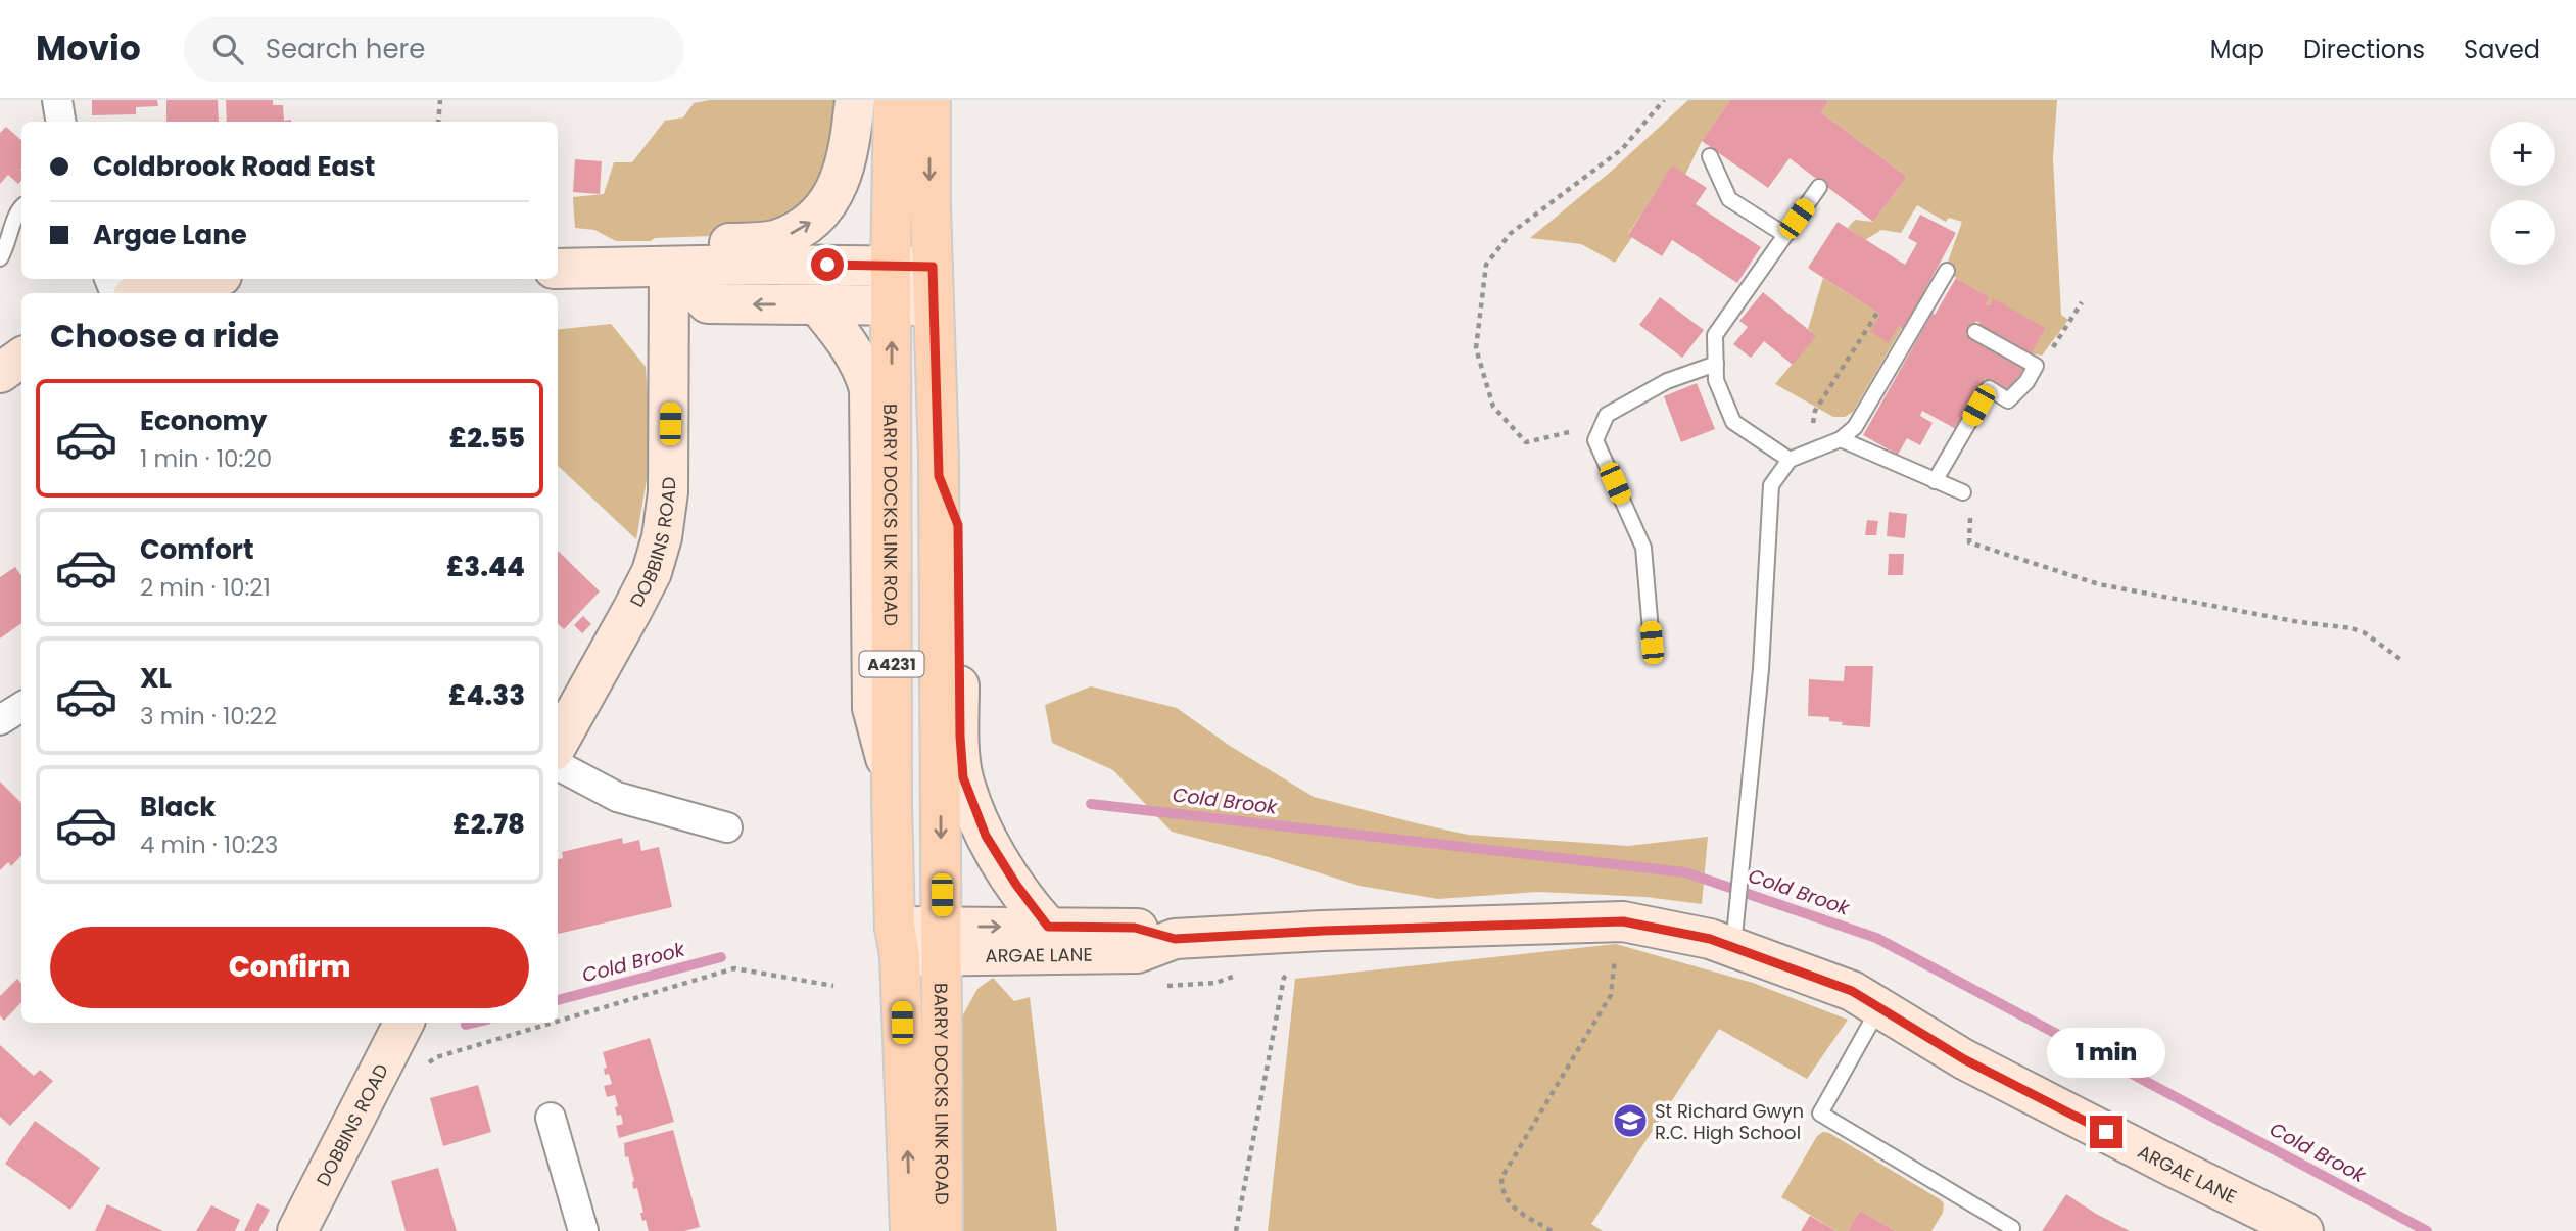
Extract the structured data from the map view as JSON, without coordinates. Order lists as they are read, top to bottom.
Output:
{
  "streets": {
    "main road": ["BARRY DOCKS LINK ROAD", "A4231"],
    "street": ["DOBBINS ROAD", "ARGAE LANE"]
  },
  "crossings": [
    ["BARRY DOCKS LINK ROAD", "ARGAE LANE"]
  ],
  "water": ["Cold Brook"],
  "places": {
    "school or university": ["St Richard Gwyn R.C. High School"]
  },
  "page": {
    "header": "Movio",
    "search": "Search here",
    "nav": ["Map", "Directions", "Saved"],
    "map_buttons": ["+", "−"],
    "banner": ["Coldbrook Road East", "Argae Lane"],
    "heading": "Choose a ride",
    "list": [
      {
        "name": "Economy",
        "note": "1 min · 10:20",
        "value": "£2.55"
      },
      {
        "name": "Comfort",
        "note": "2 min · 10:21",
        "value": "£3.44"
      },
      {
        "name": "XL",
        "note": "3 min · 10:22",
        "value": "£4.33"
      },
      {
        "name": "Black",
        "note": "4 min · 10:23",
        "value": "£2.78"
      }
    ],
    "buttons": "Confirm",
    "bubble": "1 min"
  }
}
